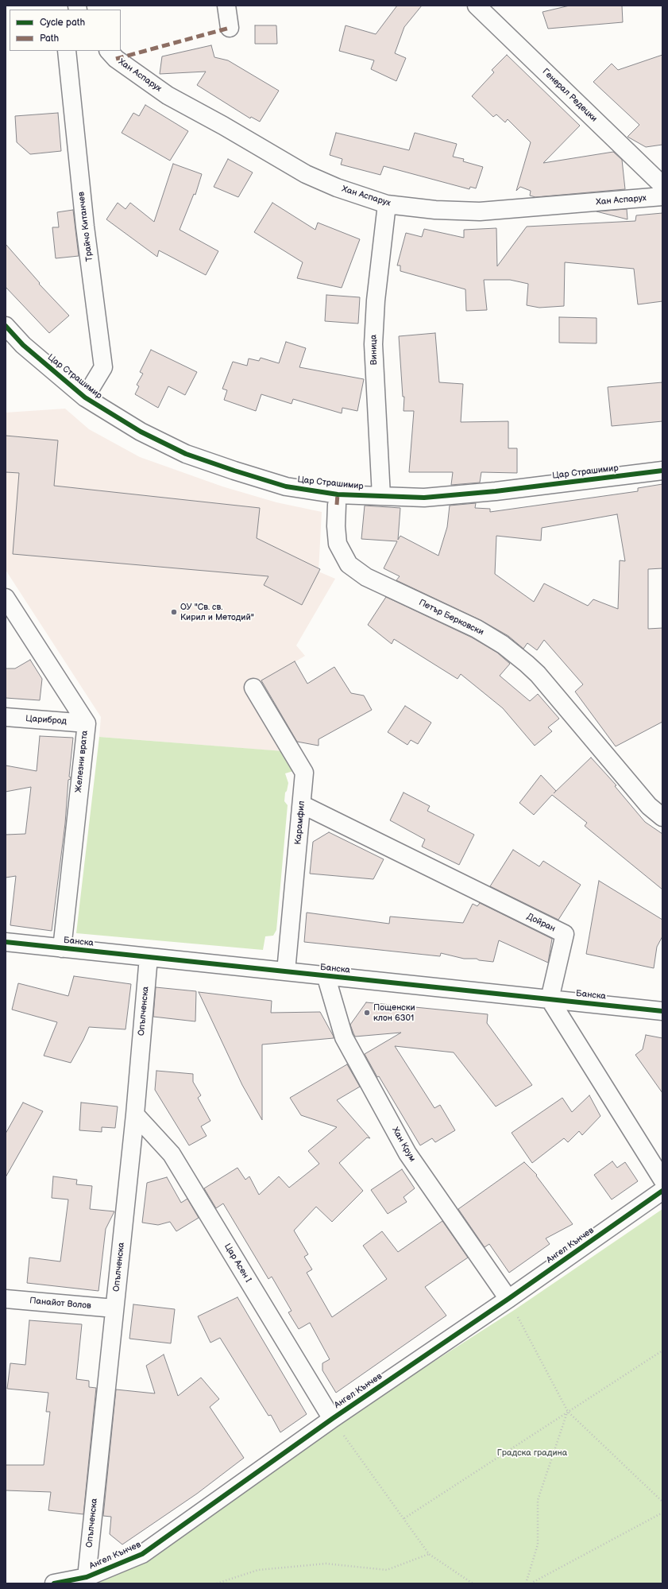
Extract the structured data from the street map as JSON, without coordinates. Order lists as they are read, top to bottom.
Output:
{
  "streets": {
    "street": [
      "Хан Аспарух",
      "Генерал Редецки",
      "Трайчо Китанчев",
      "Виница",
      "Цар Страшимир",
      "Петър Берковски",
      "Цариброд",
      "Железни врата",
      "Карамфил",
      "Дойран",
      "Банска",
      "Опълченска",
      "Хан Крум",
      "Ангел Кънчев",
      "Цар Асен I",
      "Панайот Волов"
    ]
  },
  "crossings": [
    ["Хан Аспарух", "Виница"],
    ["Трайчо Китанчев", "Цар Страшимир"],
    ["Виница", "Цар Страшимир"],
    ["Цариброд", "Железни врата"],
    ["Железни врата", "Банска"],
    ["Карамфил", "Дойран"],
    ["Карамфил", "Банска"],
    ["Дойран", "Банска"],
    ["Банска", "Опълченска"],
    ["Банска", "Хан Крум"],
    ["Опълченска", "Ангел Кънчев"],
    ["Опълченска", "Цар Асен I"],
    ["Опълченска", "Панайот Волов"],
    ["Хан Крум", "Ангел Кънчев"],
    ["Ангел Кънчев", "Цар Асен I"]
  ],
  "parks": ["Градска градина"],
  "places": ["ОУ \"Св. св. Кирил и Методий\"", "Пощенски клон 6301"],
  "legend": ["Cycle path", "Path"]
}
